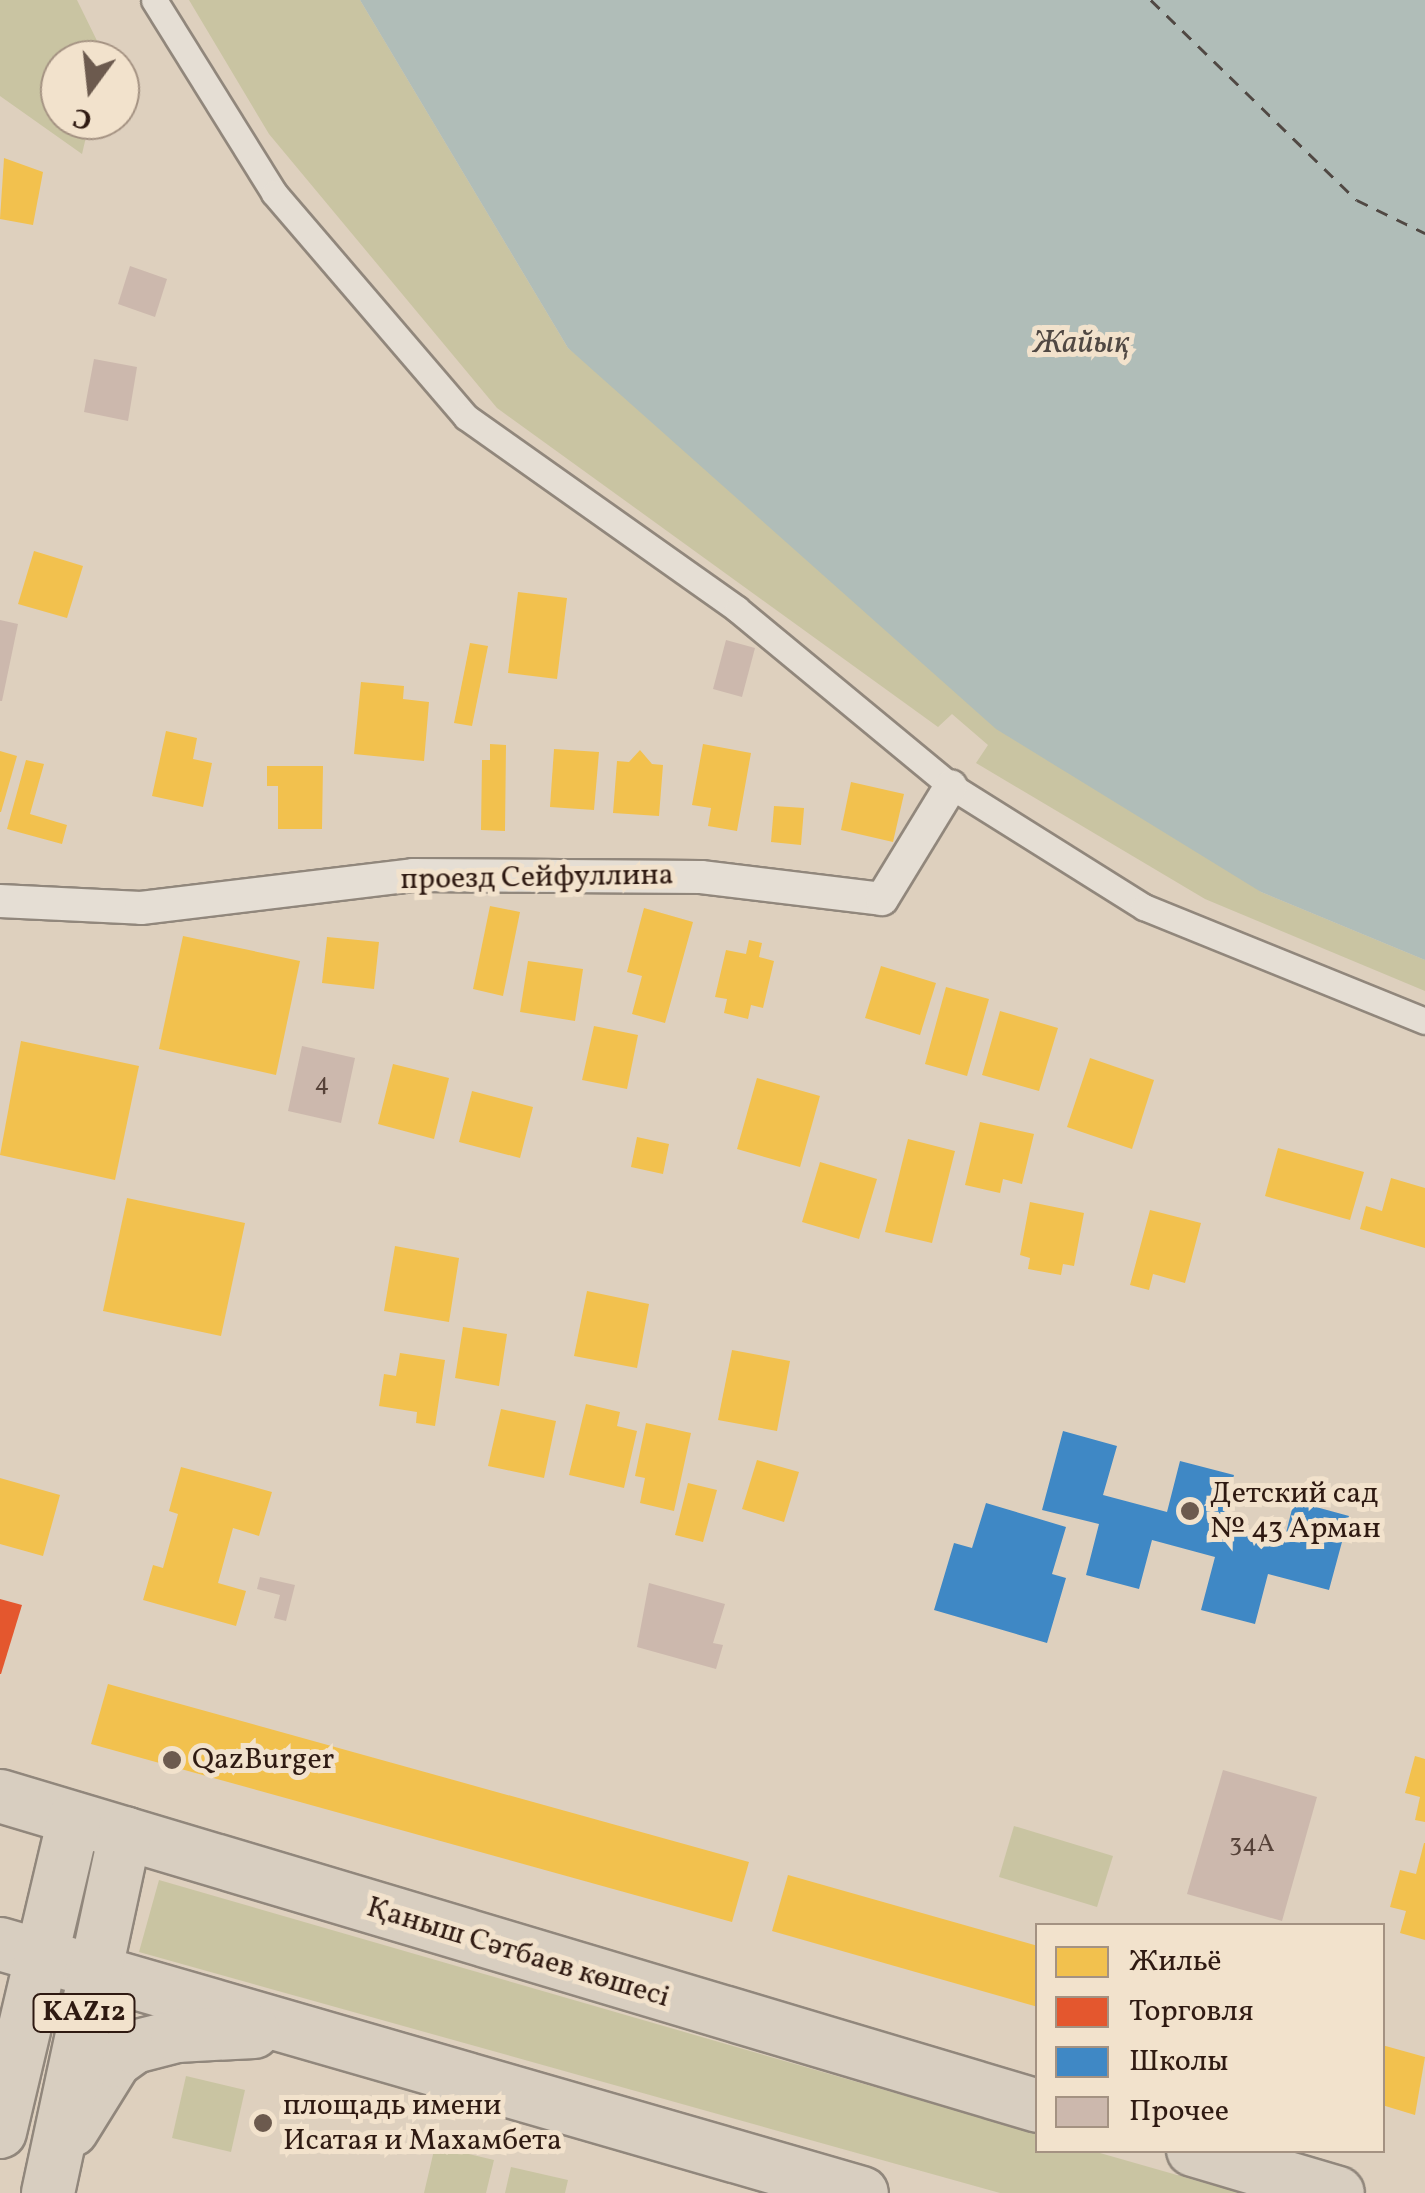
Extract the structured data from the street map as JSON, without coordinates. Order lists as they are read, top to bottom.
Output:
{
  "streets": {
    "main road": ["Қаныш Сәтбаев көшесі", "KAZ12"],
    "street": ["проезд Сейфуллина"]
  },
  "crossings": [
    ["Қаныш Сәтбаев көшесі", "KAZ12"]
  ],
  "water": ["Жайық"],
  "places": ["Детский сад № 43 Арман", "QazBurger", "площадь имени Исатая и Махамбета"],
  "house_numbers": ["4", "34А"],
  "legend": [
    "Жильё",
    "Торговля",
    "Школы",
    "Прочее"
  ],
  "north": "bottom"
}
